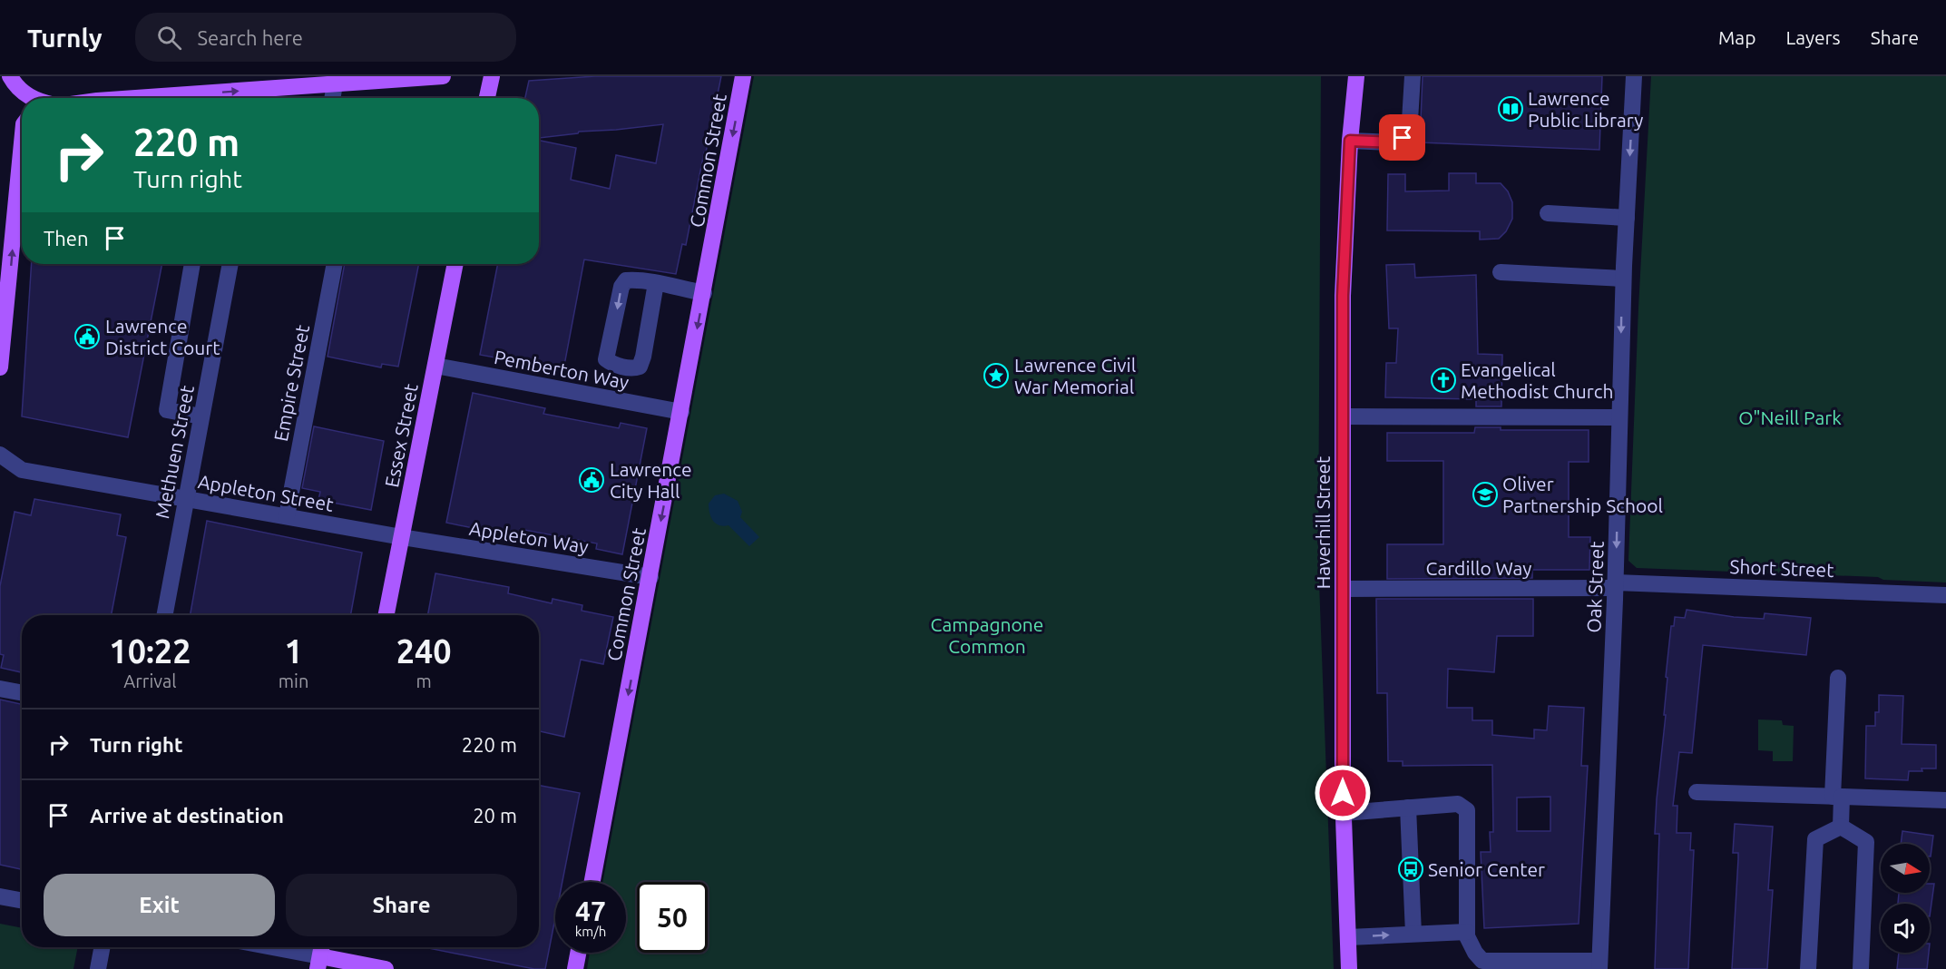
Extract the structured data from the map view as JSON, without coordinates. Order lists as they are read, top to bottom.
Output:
{
  "streets": {
    "main road": ["Common Street", "Essex Street", "Haverhill Street"],
    "street": [
      "Pemberton Way",
      "Empire Street",
      "Methuen Street",
      "Appleton Street",
      "Appleton Way",
      "Cardillo Way",
      "Short Street",
      "Oak Street"
    ]
  },
  "crossings": [
    ["Common Street", "Pemberton Way"],
    ["Common Street", "Appleton Way"],
    ["Pemberton Way", "Essex Street"],
    ["Empire Street", "Appleton Street"],
    ["Essex Street", "Appleton Street"],
    ["Essex Street", "Appleton Way"],
    ["Methuen Street", "Appleton Street"],
    ["Appleton Street", "Appleton Way"],
    ["Haverhill Street", "Cardillo Way"],
    ["Cardillo Way", "Short Street"],
    ["Cardillo Way", "Oak Street"],
    ["Short Street", "Oak Street"]
  ],
  "one_way": ["Common Street", "Oak Street"],
  "parks": ["O\"Neill Park", "Campagnone Common"],
  "places": {
    "library": ["Lawrence Public Library"],
    "public building": ["Lawrence District Court", "Lawrence City Hall"],
    "place": ["Lawrence Civil War Memorial"],
    "church": ["Evangelical Methodist Church"],
    "school or university": ["Oliver Partnership School"],
    "bus stop": ["Senior Center"]
  },
  "north": "right",
  "page": {
    "header": "Turnly",
    "search": "Search here",
    "nav": ["Map", "Layers", "Share"],
    "turn": ["220 m", "Turn right"],
    "then": "Then",
    "eta": [
      "10:22",
      "Arrival",
      "1",
      "min",
      "240",
      "m"
    ],
    "list": [
      {
        "name": "Turn right",
        "value": "220 m"
      },
      {
        "name": "Arrive at destination",
        "value": "20 m"
      }
    ],
    "buttons": ["Exit", "Share"],
    "speed": "47 km/h",
    "limit": "50"
  }
}
